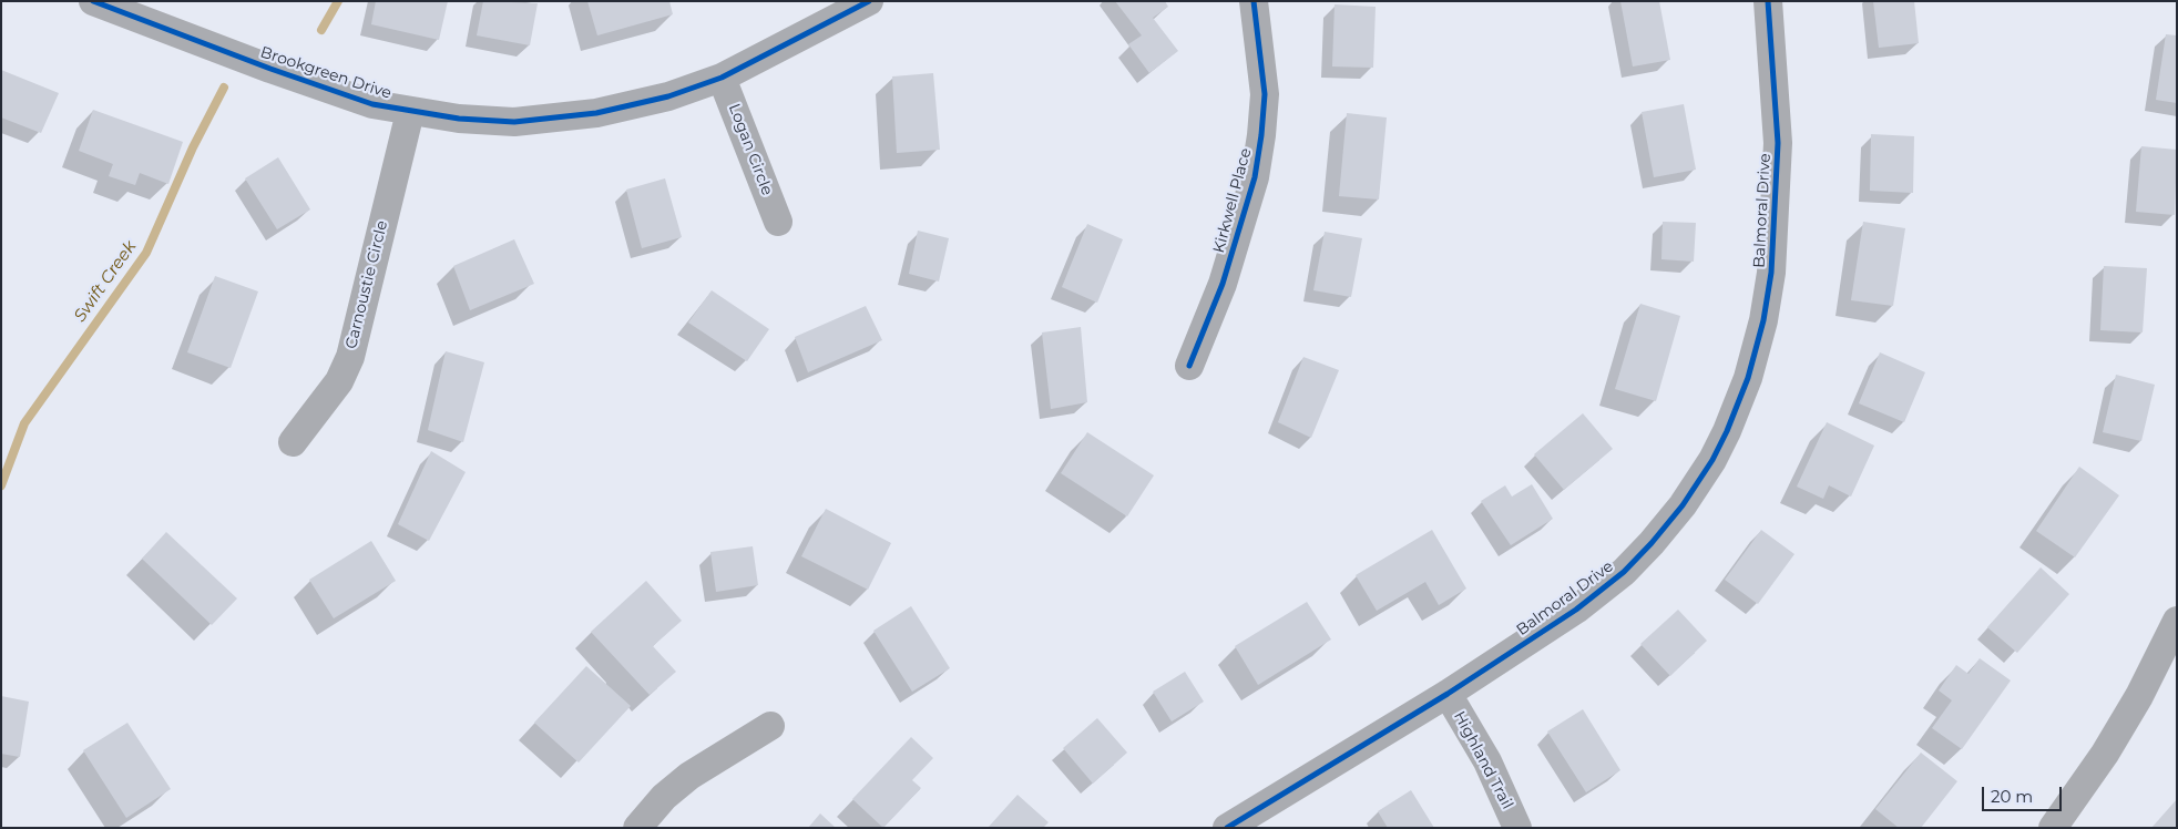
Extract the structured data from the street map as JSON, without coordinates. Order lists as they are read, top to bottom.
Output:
{
  "streets": {
    "street": [
      "Brookgreen Drive",
      "Logan Circle",
      "Kirkwell Place",
      "Balmoral Drive",
      "Carnoustie Circle",
      "Highland Trail"
    ]
  },
  "crossings": [
    ["Brookgreen Drive", "Logan Circle"],
    ["Brookgreen Drive", "Carnoustie Circle"],
    ["Balmoral Drive", "Highland Trail"]
  ],
  "water": ["Swift Creek"],
  "scale_bar": "20 m"
}
